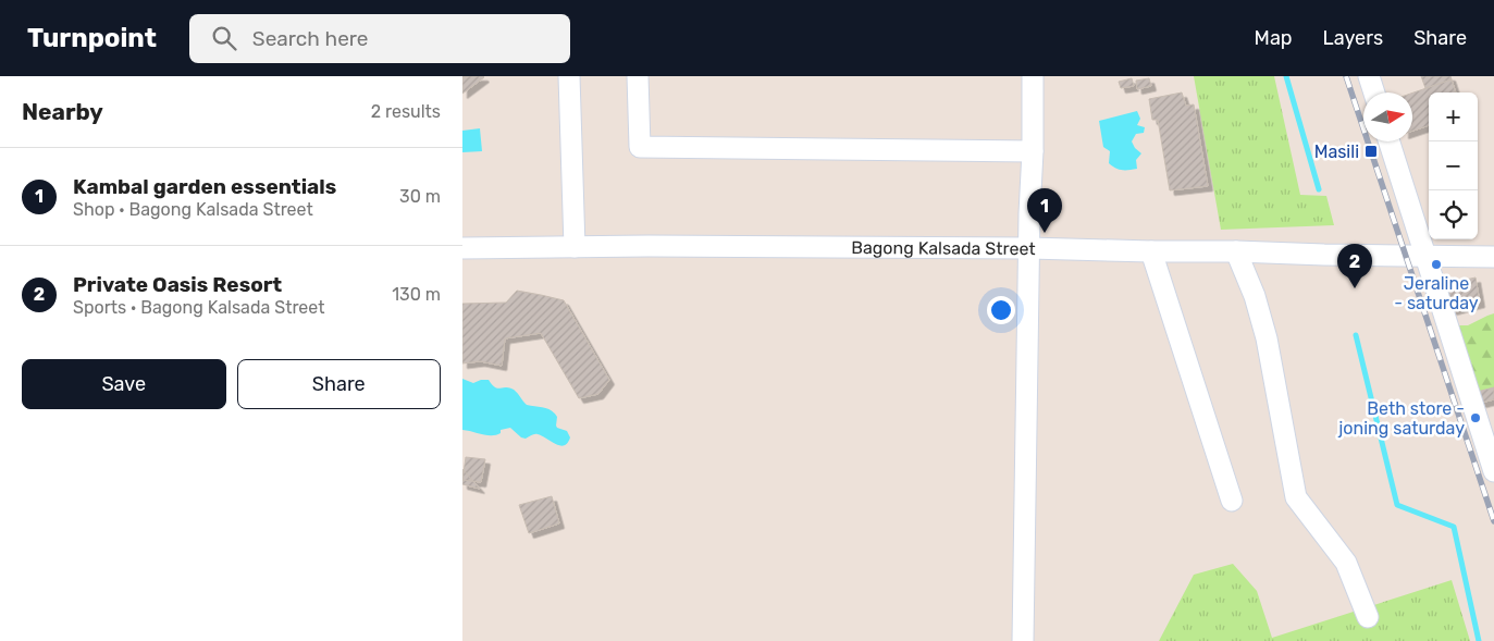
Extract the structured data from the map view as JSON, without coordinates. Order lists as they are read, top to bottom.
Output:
{
  "streets": {
    "street": ["Bagong Kalsada Street"]
  },
  "places": {
    "transit": ["Masili"],
    "other": ["Jeraline - saturday", "Beth store - joning saturday"]
  },
  "north": "right",
  "page": {
    "header": "Turnpoint",
    "search": "Search here",
    "nav": ["Map", "Layers", "Share"],
    "heading": ["Nearby", "2 results"],
    "map_buttons": ["+", "−"],
    "list": [
      {
        "mark": "1",
        "name": "Kambal garden essentials",
        "note": "Shop · Bagong Kalsada Street",
        "value": "30 m"
      },
      {
        "mark": "2",
        "name": "Private Oasis Resort",
        "note": "Sports · Bagong Kalsada Street",
        "value": "130 m"
      }
    ],
    "pins": ["1", "2"],
    "buttons": ["Save", "Share"]
  }
}
